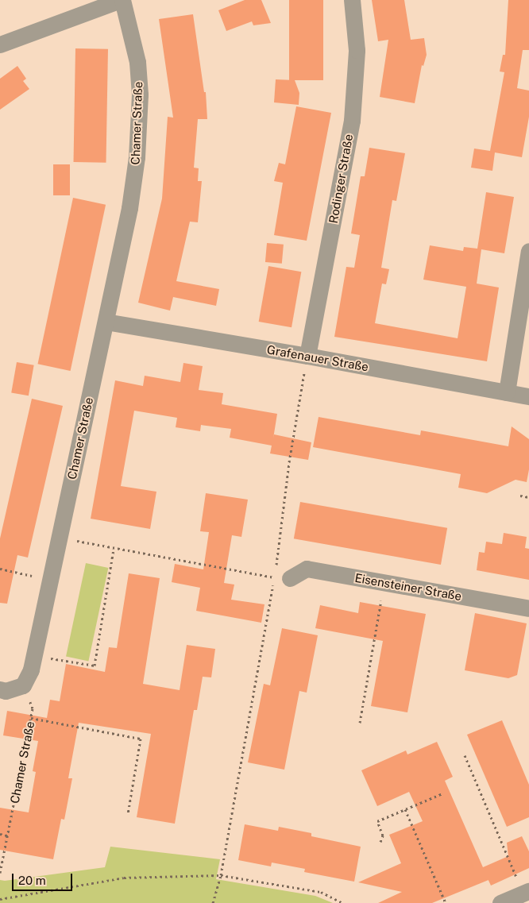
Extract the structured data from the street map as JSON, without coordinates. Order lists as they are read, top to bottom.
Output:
{
  "streets": {
    "street": [
      "Chamer Straße",
      "Rodinger Straße",
      "Grafenauer Straße",
      "Eisensteiner Straße"
    ]
  },
  "crossings": [
    ["Chamer Straße", "Grafenauer Straße"],
    ["Rodinger Straße", "Grafenauer Straße"]
  ],
  "scale_bar": "20 m"
}
